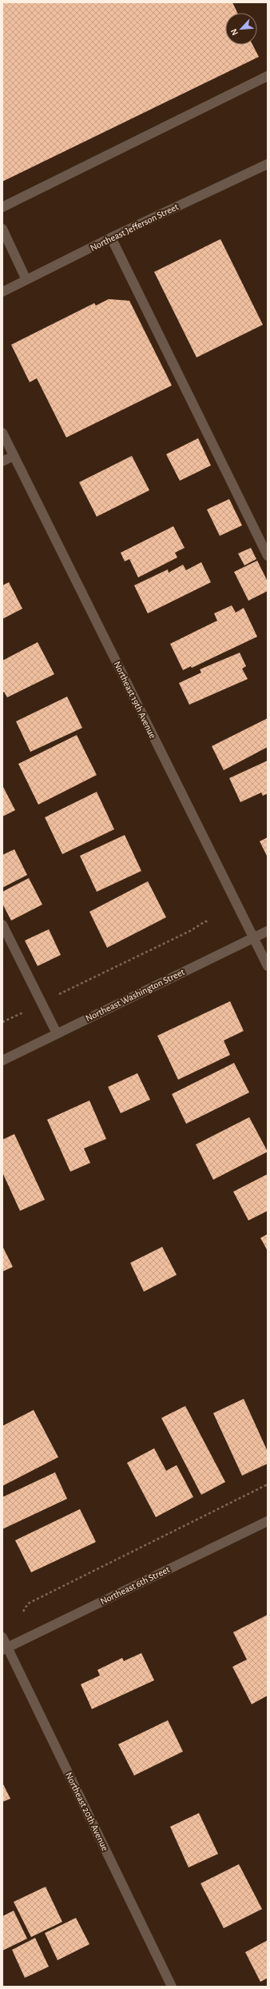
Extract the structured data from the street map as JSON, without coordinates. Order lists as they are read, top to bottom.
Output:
{
  "streets": {
    "street": [
      "Northeast Jefferson Street",
      "Northeast 19th Avenue",
      "Northeast Washington Street",
      "Northeast 6th Street",
      "Northeast 20th Avenue"
    ]
  },
  "crossings": [
    ["Northeast 19th Avenue", "Northeast Washington Street"],
    ["Northeast 6th Street", "Northeast 20th Avenue"]
  ],
  "north": "bottom left"
}
